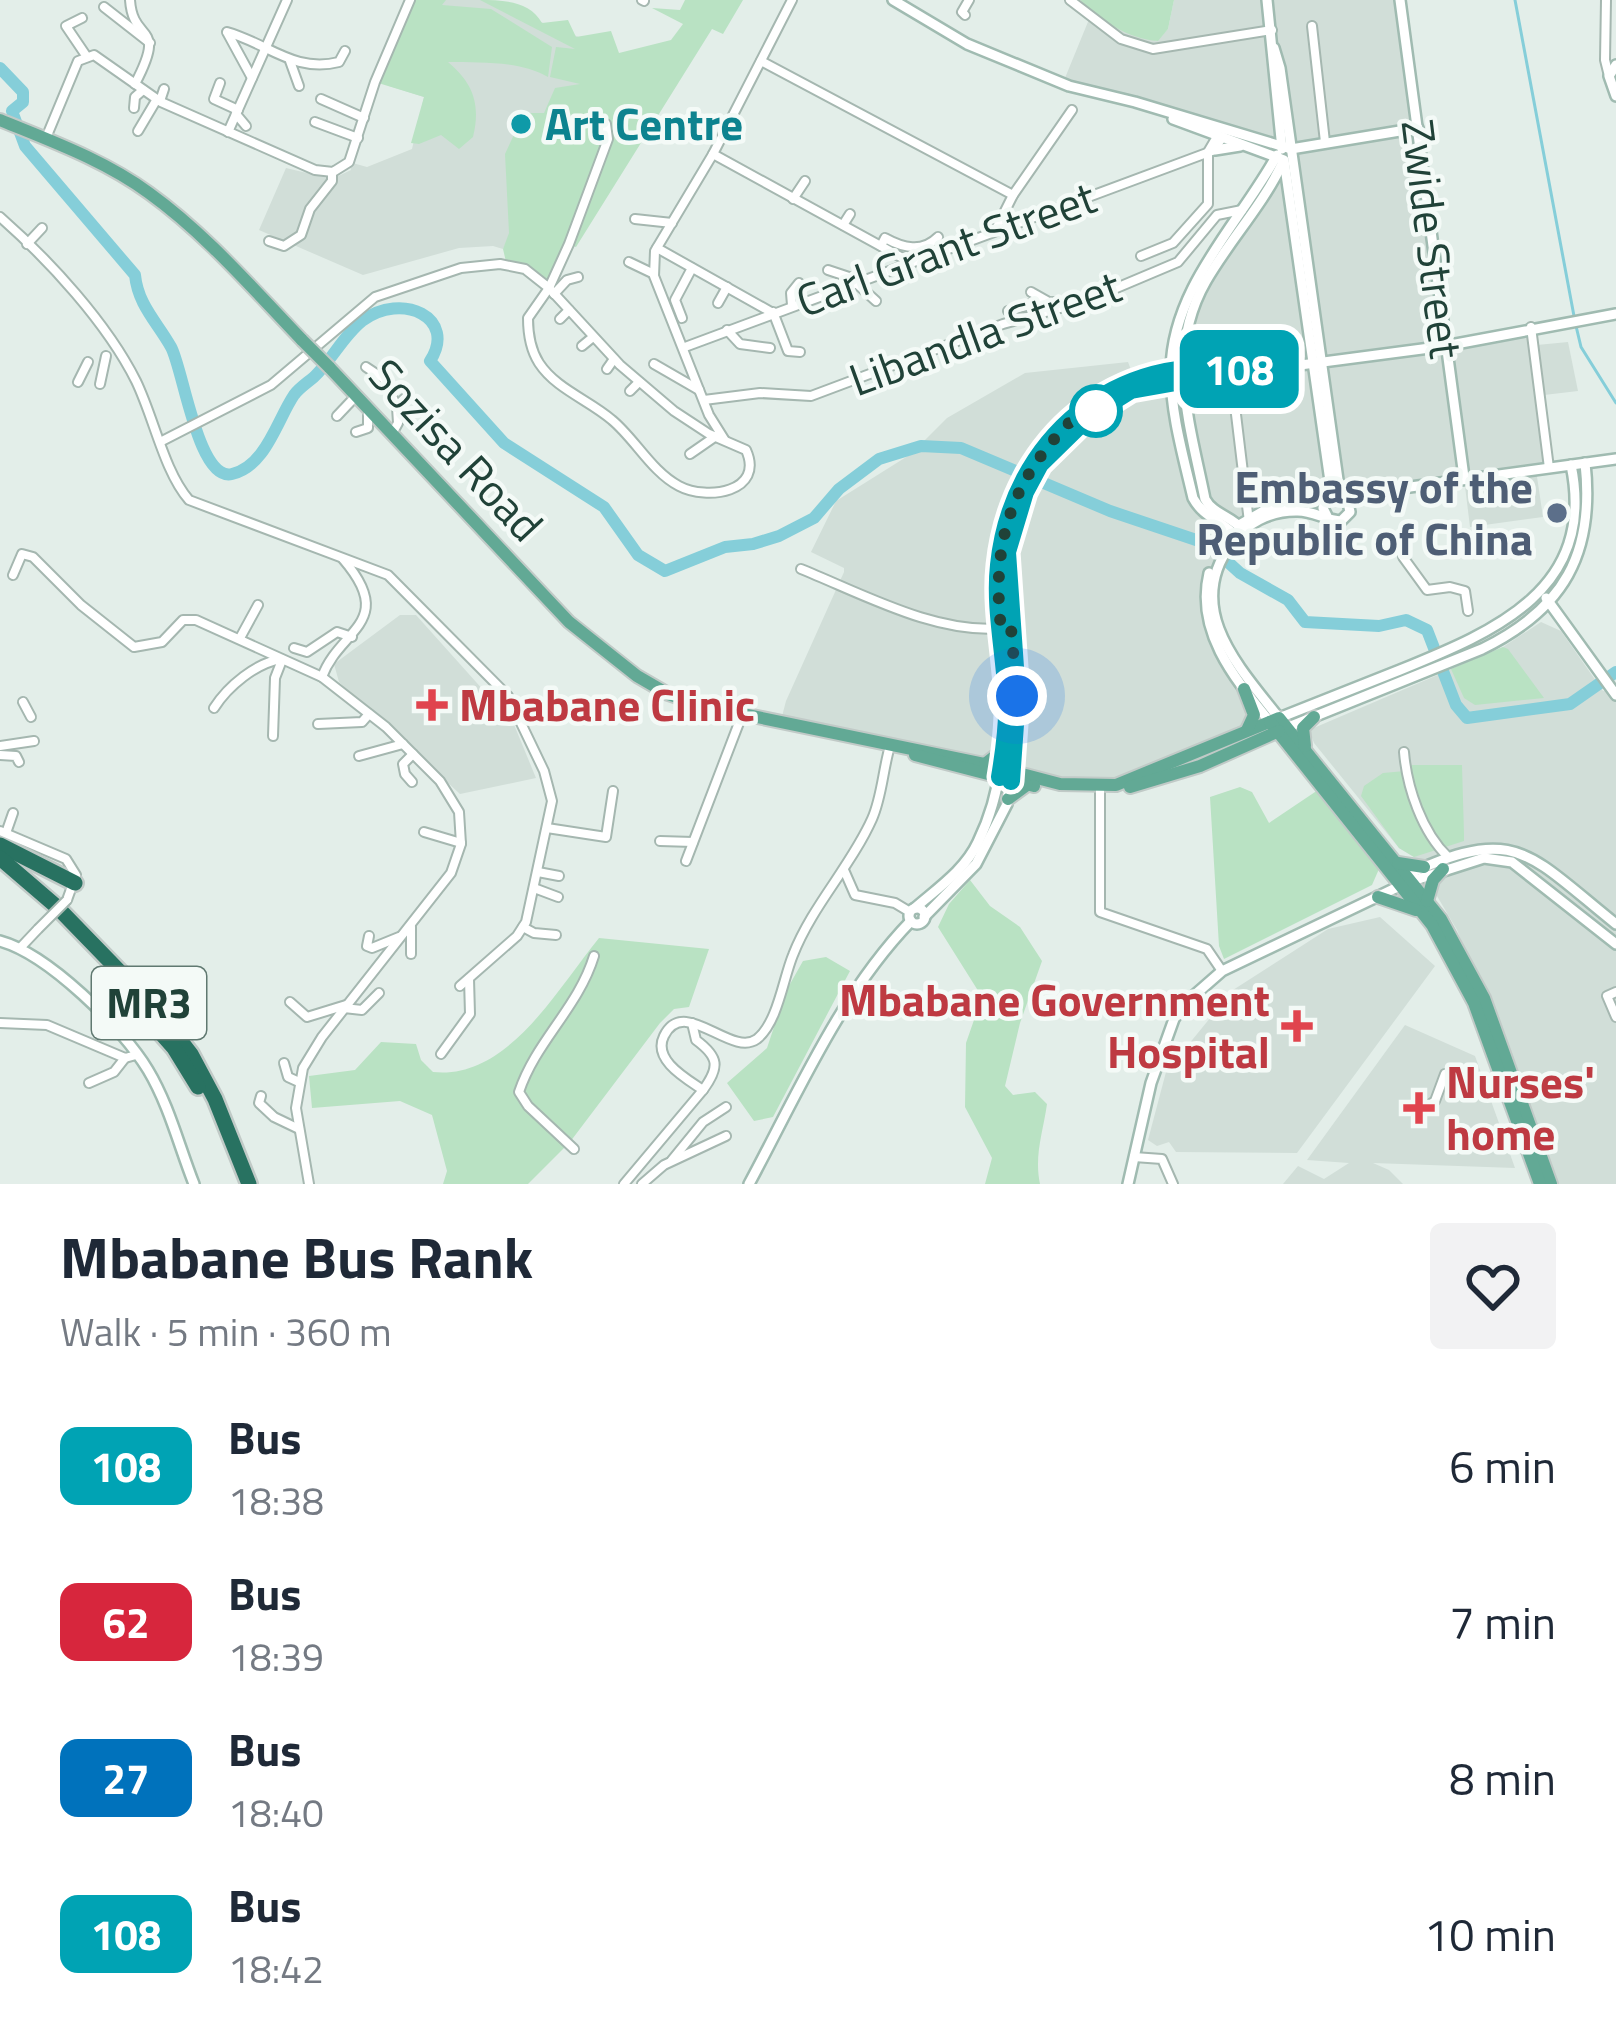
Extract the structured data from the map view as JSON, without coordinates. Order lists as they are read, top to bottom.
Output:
{
  "streets": {
    "highway": ["MR3"],
    "main road": ["Zwide Street", "Sozisa Road"],
    "street": ["Carl Grant Street", "Libandla Street"]
  },
  "places": {
    "other": ["Art Centre", "Embassy of the Republic of China"],
    "health": ["Mbabane Clinic", "Mbabane Government Hospital", "Nurses' home"]
  },
  "lines": ["bus line 108"],
  "page": {
    "on_map": "108",
    "heading": ["Mbabane Bus Rank", "Walk · 5 min · 360 m"],
    "list": [
      {
        "mark": "108",
        "name": "Bus",
        "note": "18:38",
        "value": "6 min"
      },
      {
        "mark": "62",
        "name": "Bus",
        "note": "18:39",
        "value": "7 min"
      },
      {
        "mark": "27",
        "name": "Bus",
        "note": "18:40",
        "value": "8 min"
      },
      {
        "mark": "108",
        "name": "Bus",
        "note": "18:42",
        "value": "10 min"
      }
    ]
  }
}
